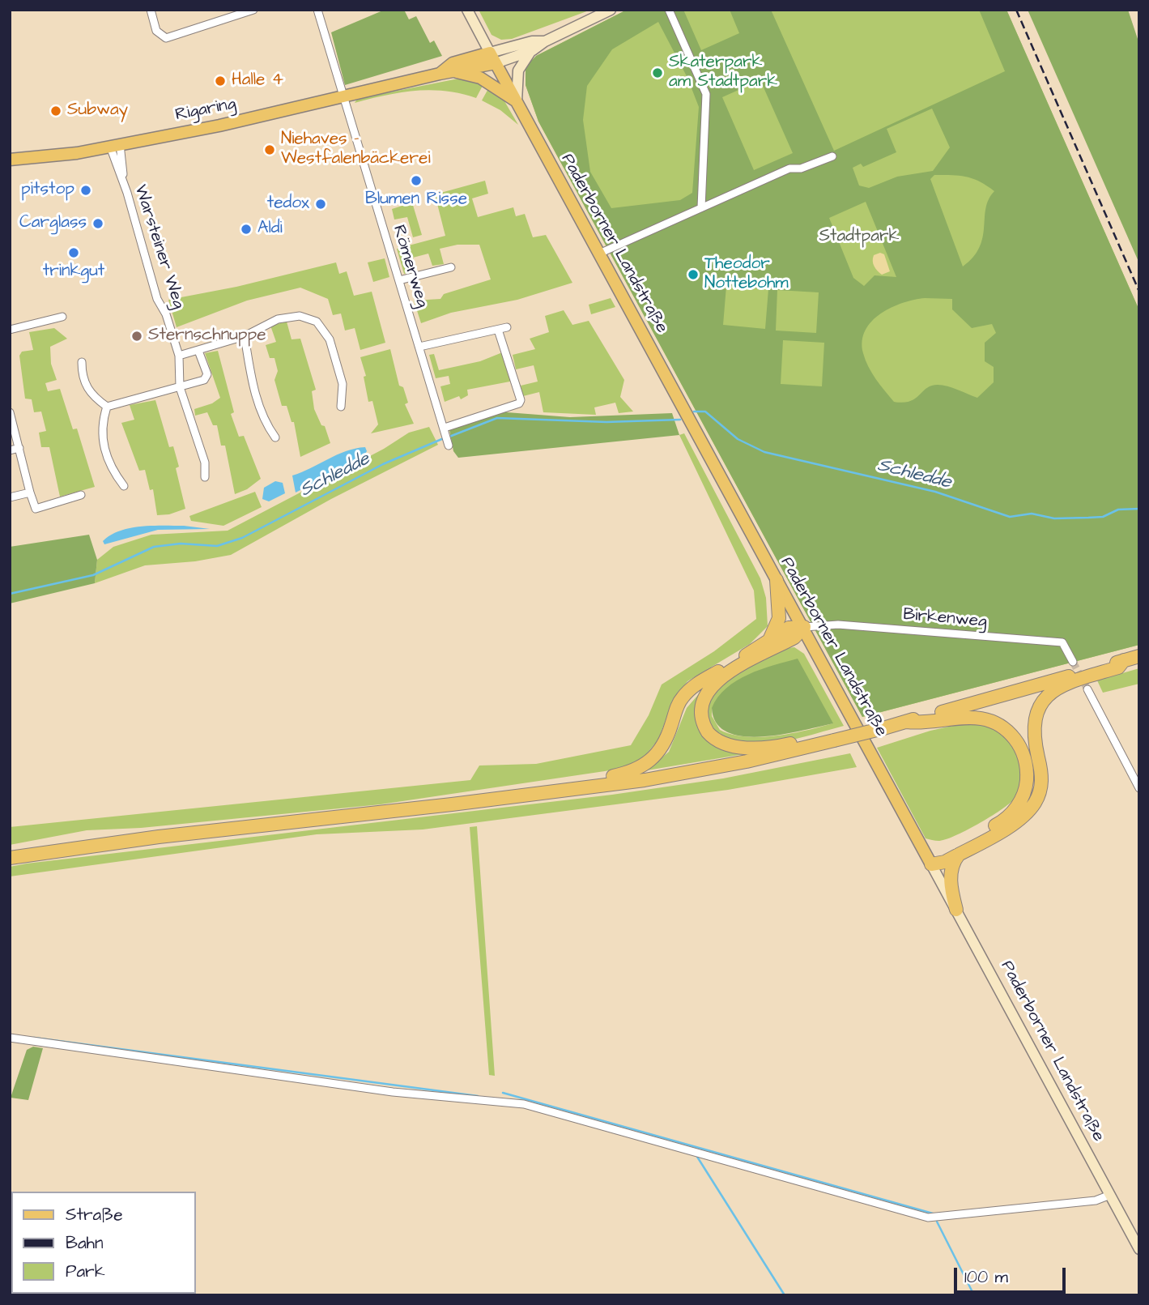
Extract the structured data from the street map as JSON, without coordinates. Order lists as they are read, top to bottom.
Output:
{
  "streets": {
    "main road": ["Rigaring", "Paderborner Landstraße"],
    "street": ["Warsteiner Weg", "Römerweg", "Birkenweg"]
  },
  "crossings": [
    ["Rigaring", "Paderborner Landstraße"],
    ["Rigaring", "Warsteiner Weg"],
    ["Rigaring", "Römerweg"],
    ["Paderborner Landstraße", "Birkenweg"]
  ],
  "water": ["Schledde"],
  "parks": ["Stadtpark"],
  "places": [
    "Skaterpark am Stadtpark",
    "Halle 4",
    "Subway",
    "Niehaves - Westfalenbäckerei",
    "Blumen Risse",
    "pitstop",
    "tedox",
    "Carglass",
    "Aldi",
    "trinkgut",
    "Theodor Nottebohm",
    "Sternschnuppe"
  ],
  "legend": ["Straße", "Bahn", "Park"],
  "scale_bar": "100 m"
}
